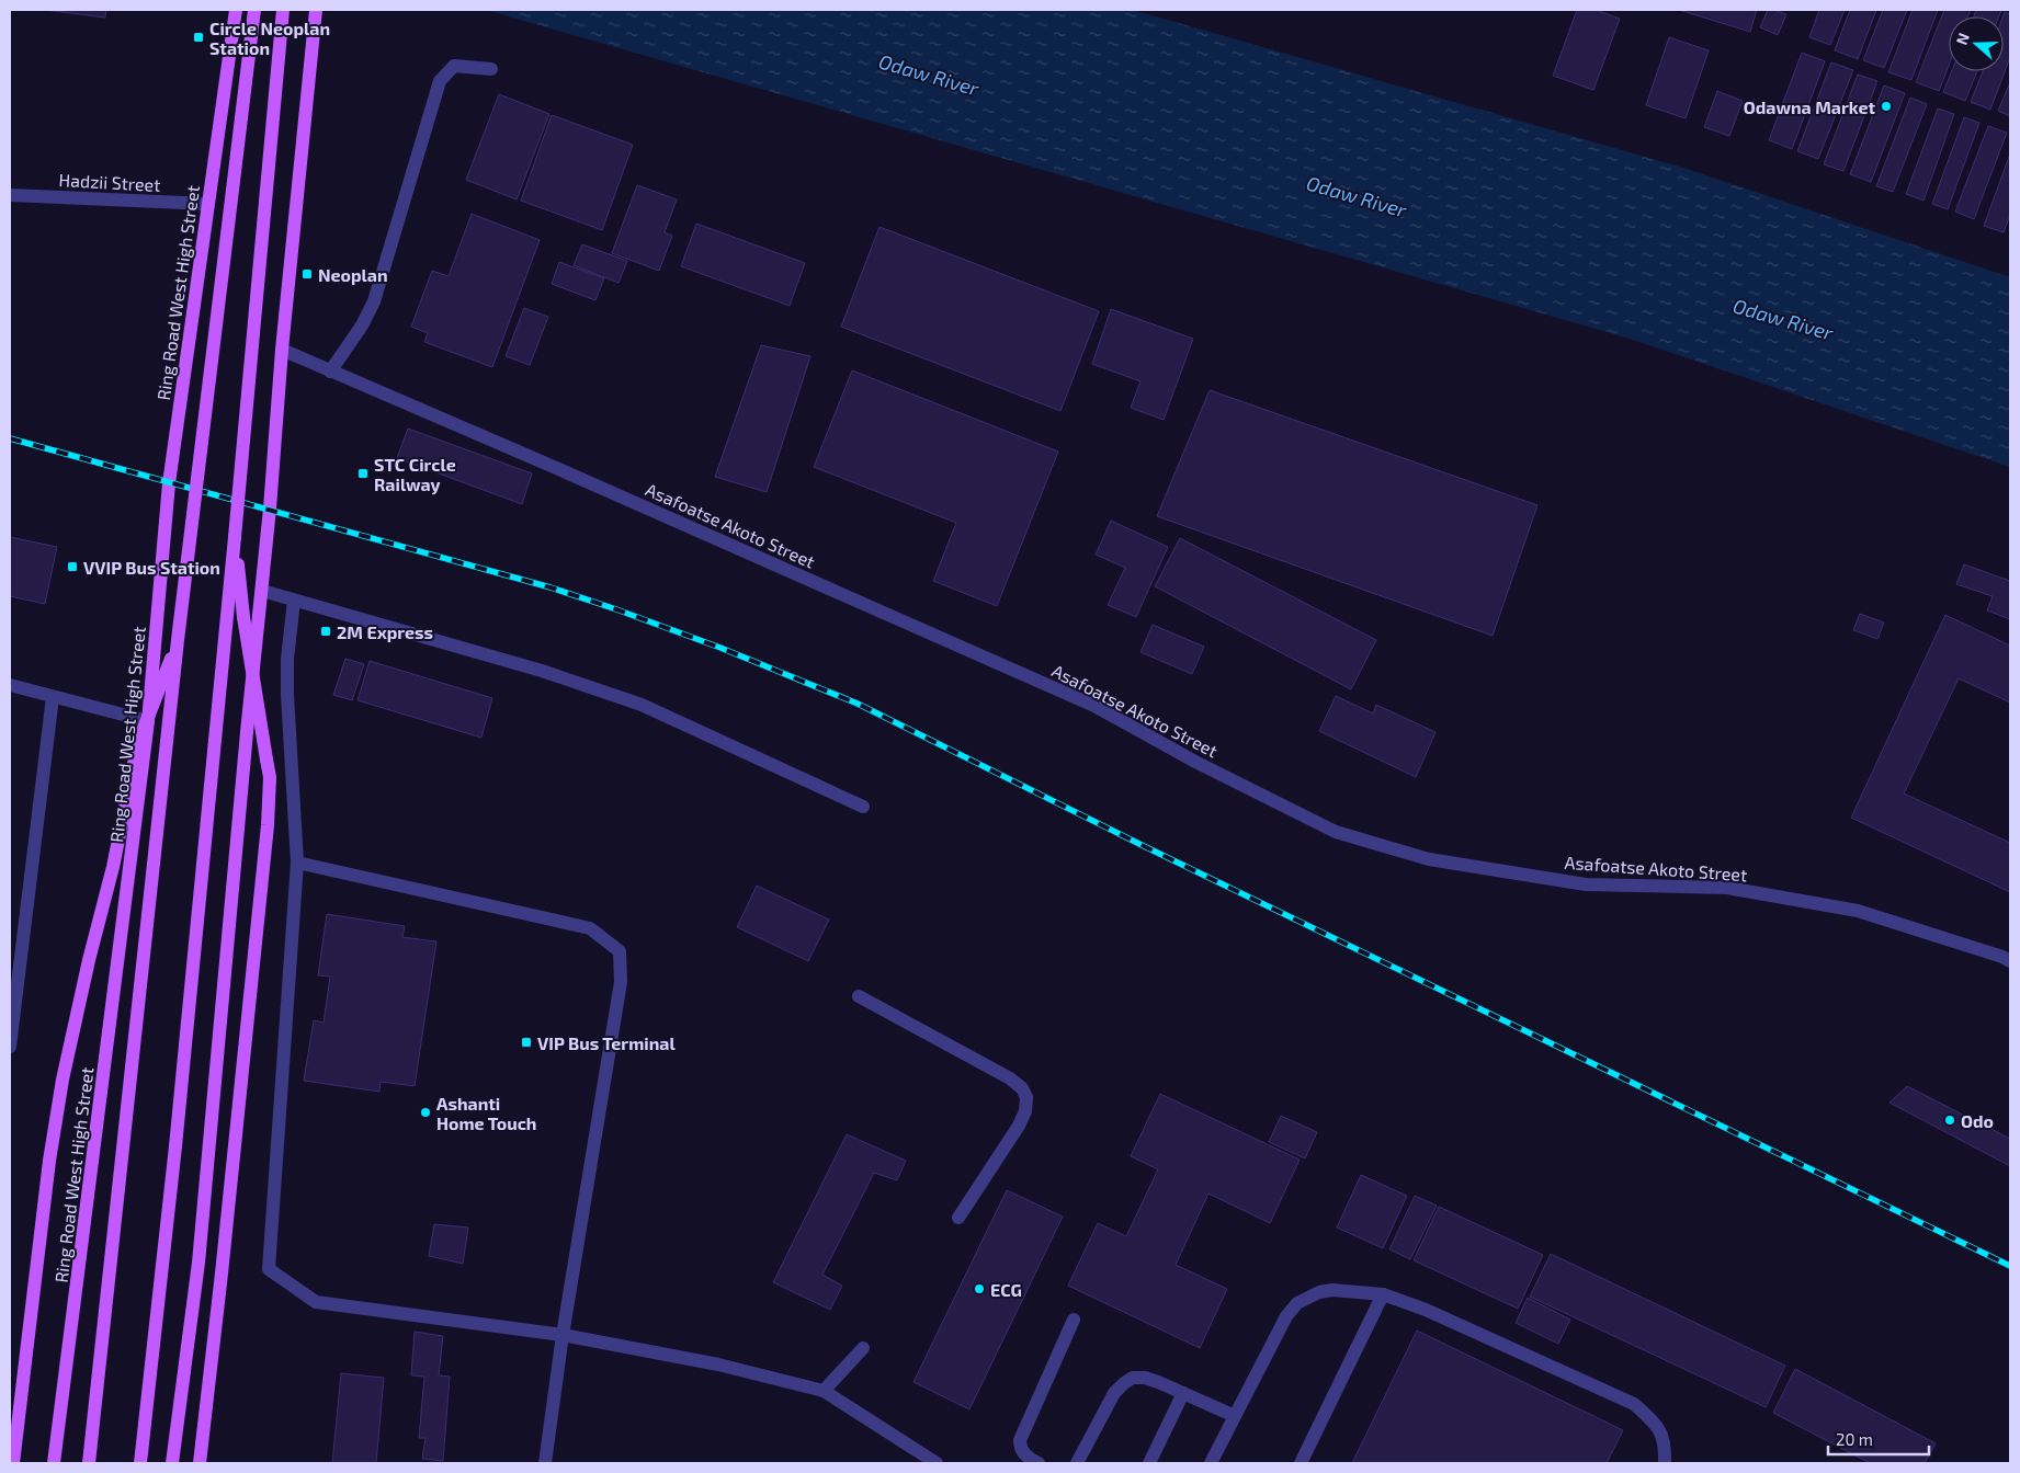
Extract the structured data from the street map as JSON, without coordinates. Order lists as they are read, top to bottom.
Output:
{
  "streets": {
    "main road": ["Ring Road West High Street"],
    "street": ["Hadzii Street", "Asafoatse Akoto Street"]
  },
  "crossings": [
    ["Hadzii Street", "Ring Road West High Street"]
  ],
  "water": ["Odaw River"],
  "places": {
    "transit": [
      "Circle Neoplan Station",
      "Neoplan",
      "STC Circle Railway",
      "VVIP Bus Station",
      "2M Express",
      "VIP Bus Terminal"
    ],
    "other": [
      "Odawna Market",
      "Ashanti Home Touch",
      "Odo",
      "ECG"
    ]
  },
  "scale_bar": "20 m",
  "north": "left"
}
